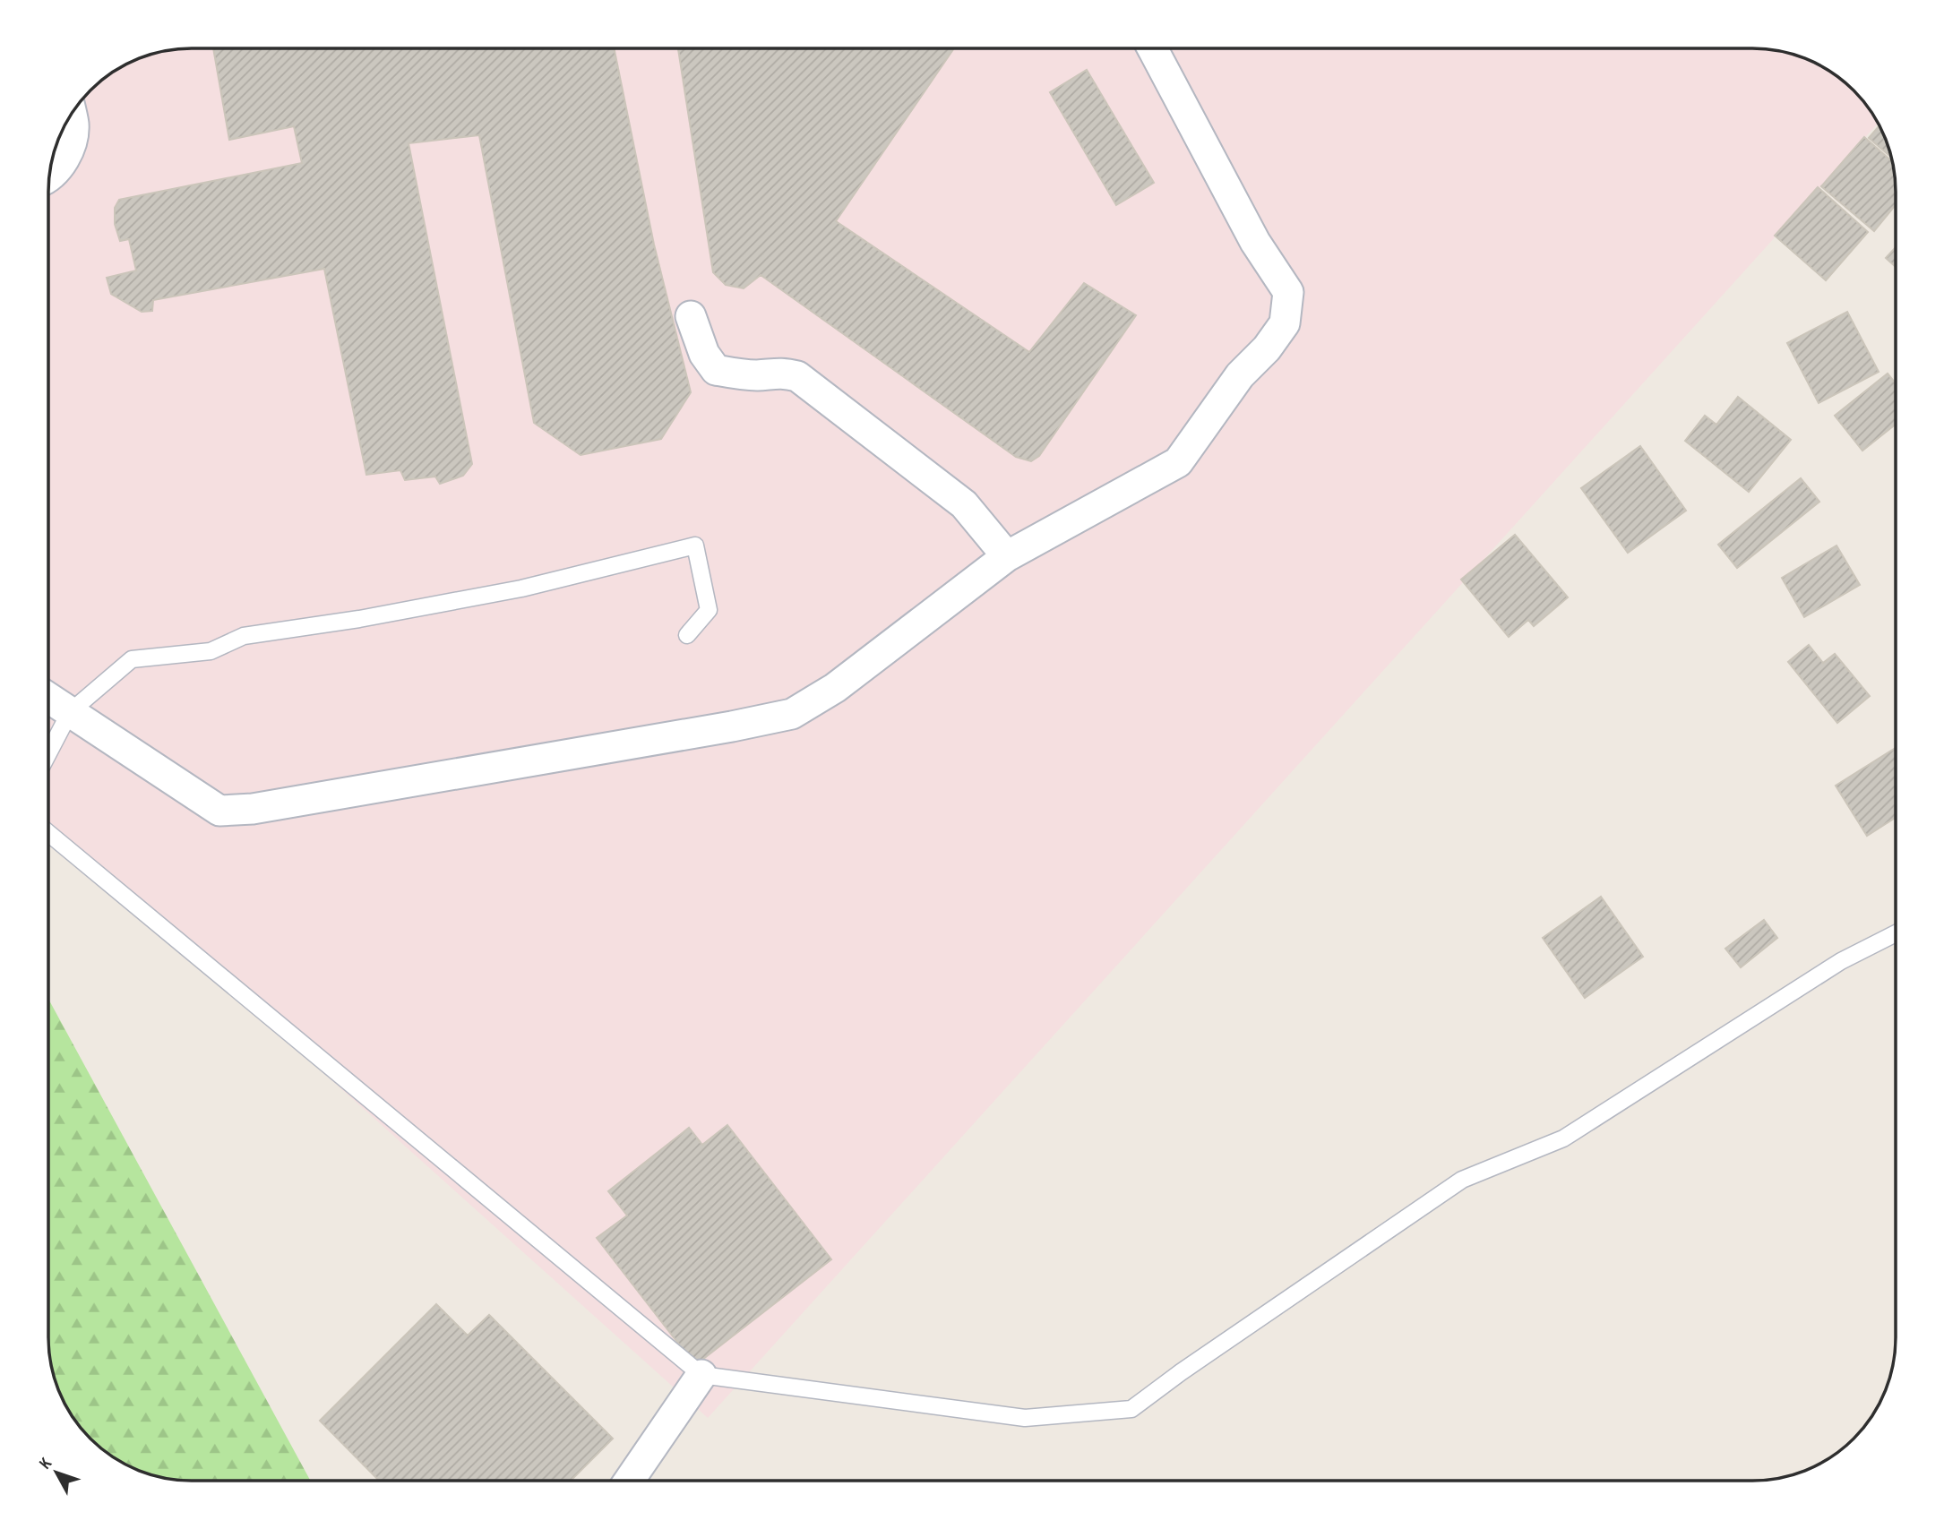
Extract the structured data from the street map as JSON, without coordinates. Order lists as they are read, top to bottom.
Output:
{
  "north": "top left"
}
